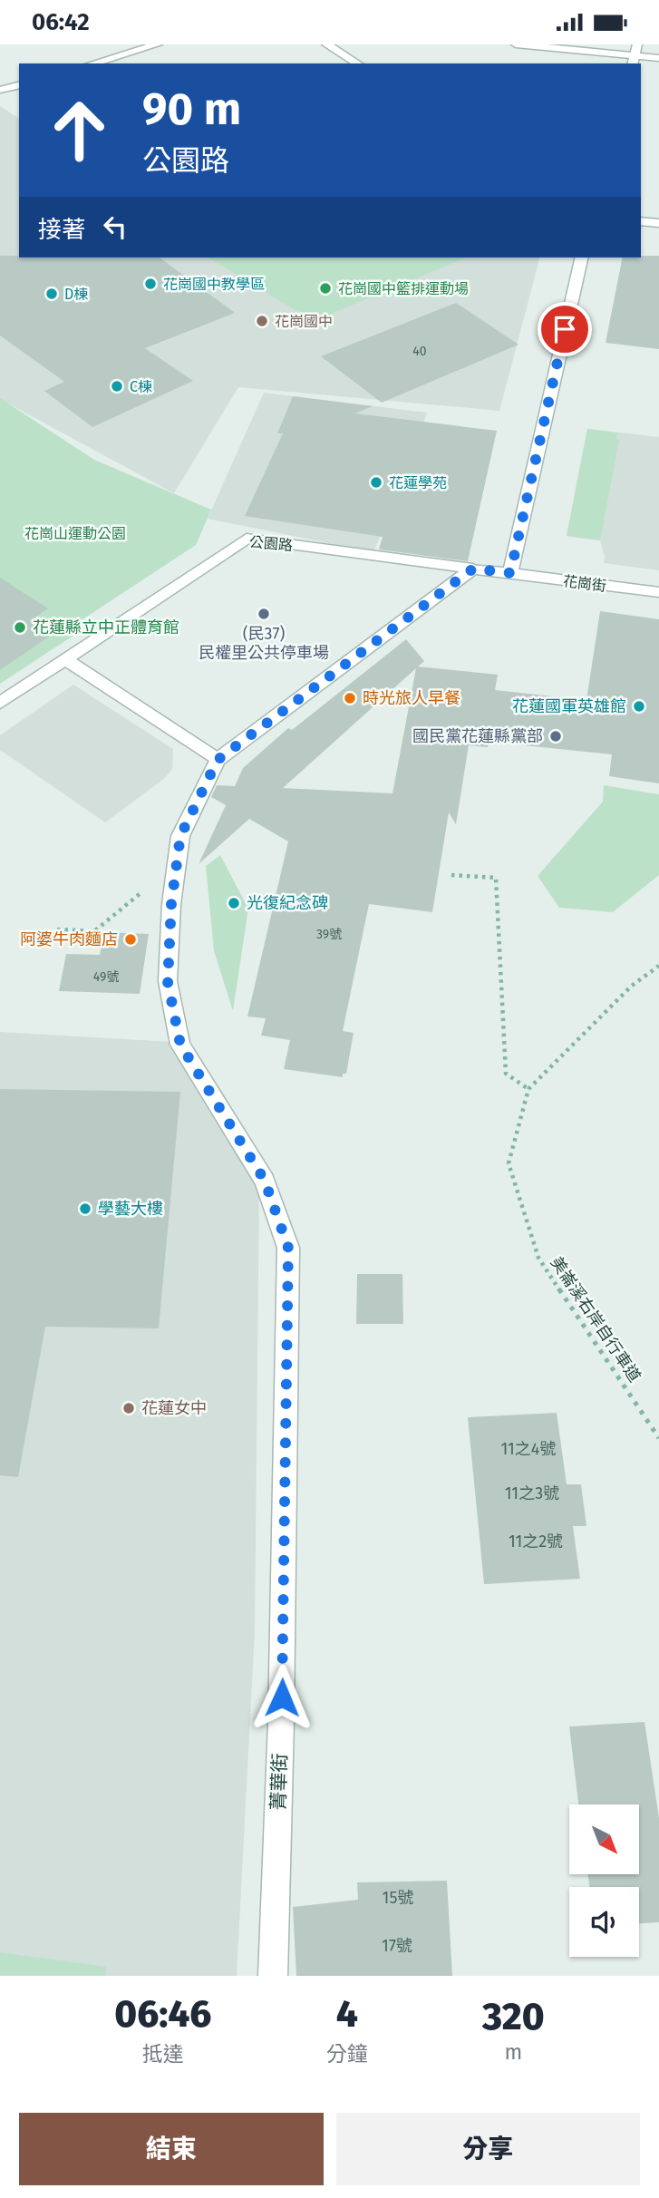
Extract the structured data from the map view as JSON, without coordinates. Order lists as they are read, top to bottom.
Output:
{
  "streets": {
    "street": ["公園路", "花崗街", "菁華街"],
    "path": ["美崙溪右岸自行車道"]
  },
  "crossings": [
    ["公園路", "花崗街"]
  ],
  "parks": ["花崗山運動公園"],
  "places": [
    "花崗國中教學區",
    "花崗國中籃排運動場",
    "D棟",
    "花崗國中",
    "C棟",
    "花蓮學苑",
    "(民37) 民權里公共停車場",
    "花蓮縣立中正體育館",
    "時光旅人早餐",
    "花蓮國軍英雄館",
    "國民黨花蓮縣黨部",
    "光復紀念碑",
    "阿婆牛肉麵店",
    "學藝大樓",
    "花蓮女中"
  ],
  "house_numbers": [
    "40",
    "39號",
    "49號",
    "11之4號",
    "11之3號",
    "11之2號",
    "15號",
    "17號"
  ],
  "north": "bottom right",
  "page": {
    "status": "06:42",
    "turn": ["90 m", "公園路"],
    "then": "接著",
    "eta": [
      "06:46",
      "抵達",
      "4",
      "分鐘",
      "320",
      "m"
    ],
    "buttons": ["結束", "分享"]
  }
}
